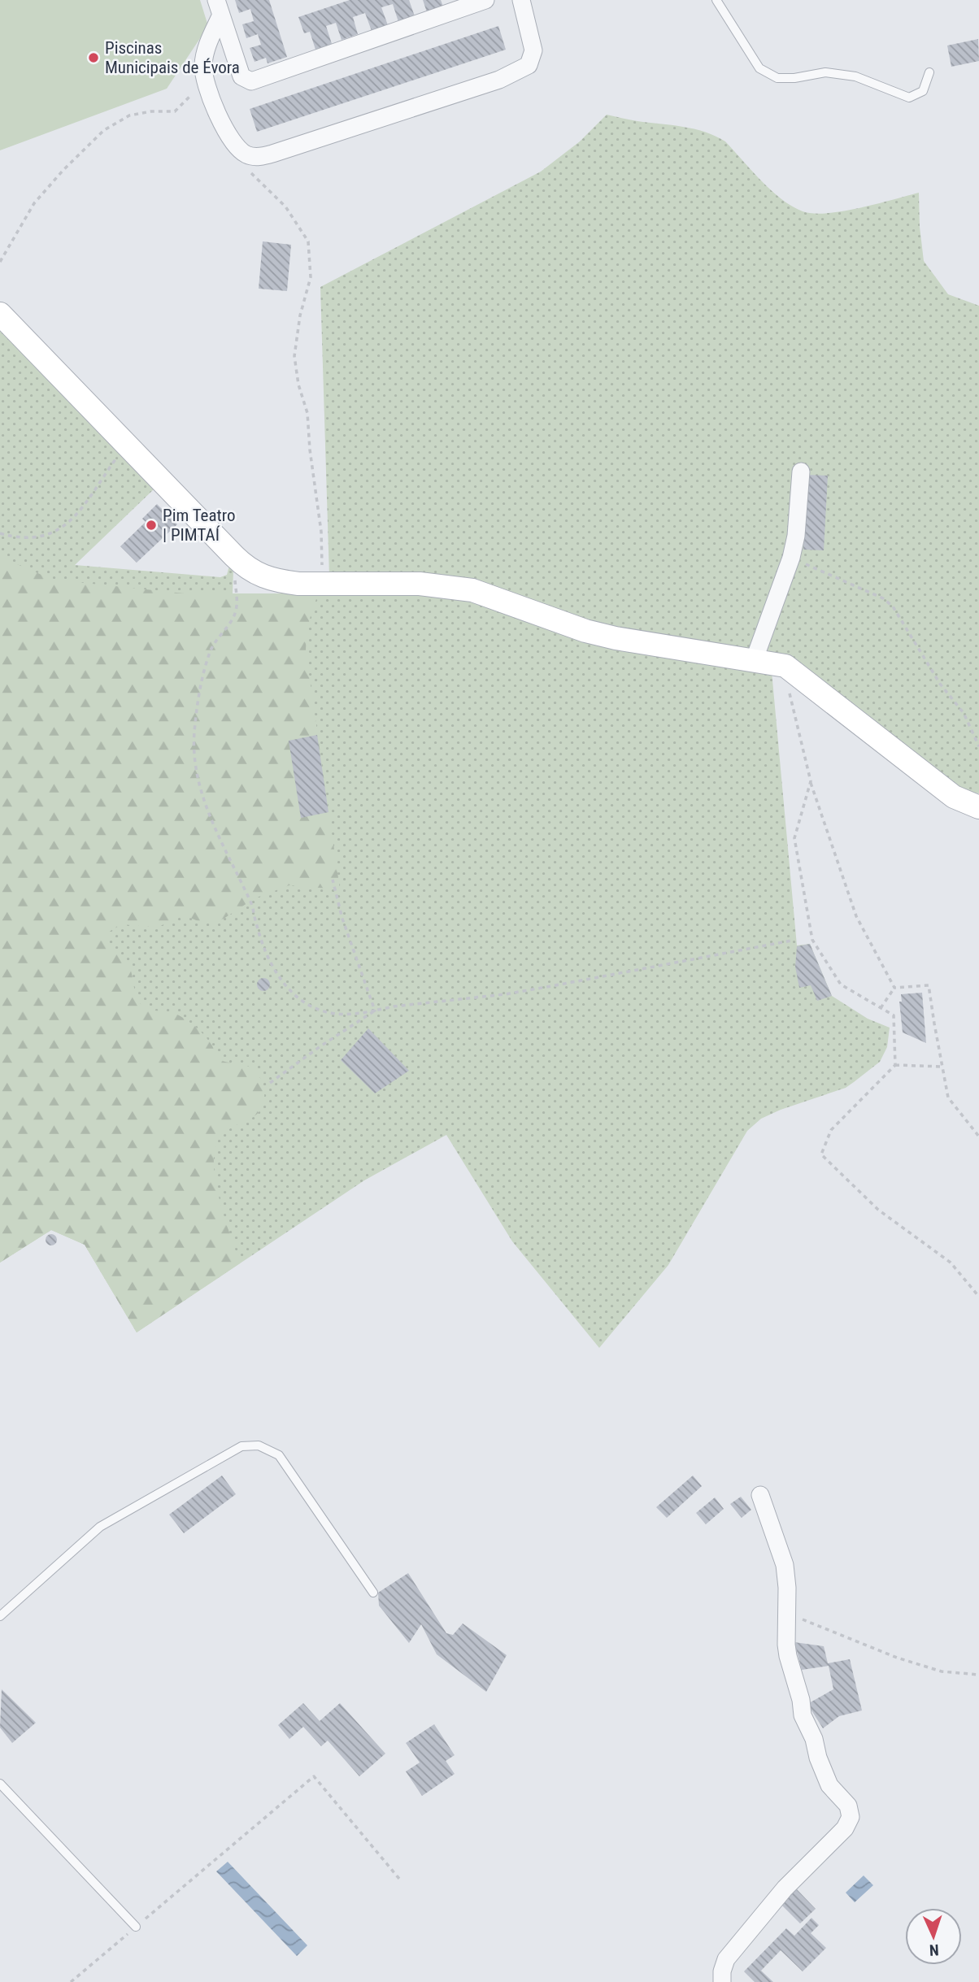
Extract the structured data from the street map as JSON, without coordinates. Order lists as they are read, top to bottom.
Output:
{
  "places": ["Piscinas Municipais de Évora", "Pim Teatro | PIMTAÍ"],
  "north": "bottom"
}
